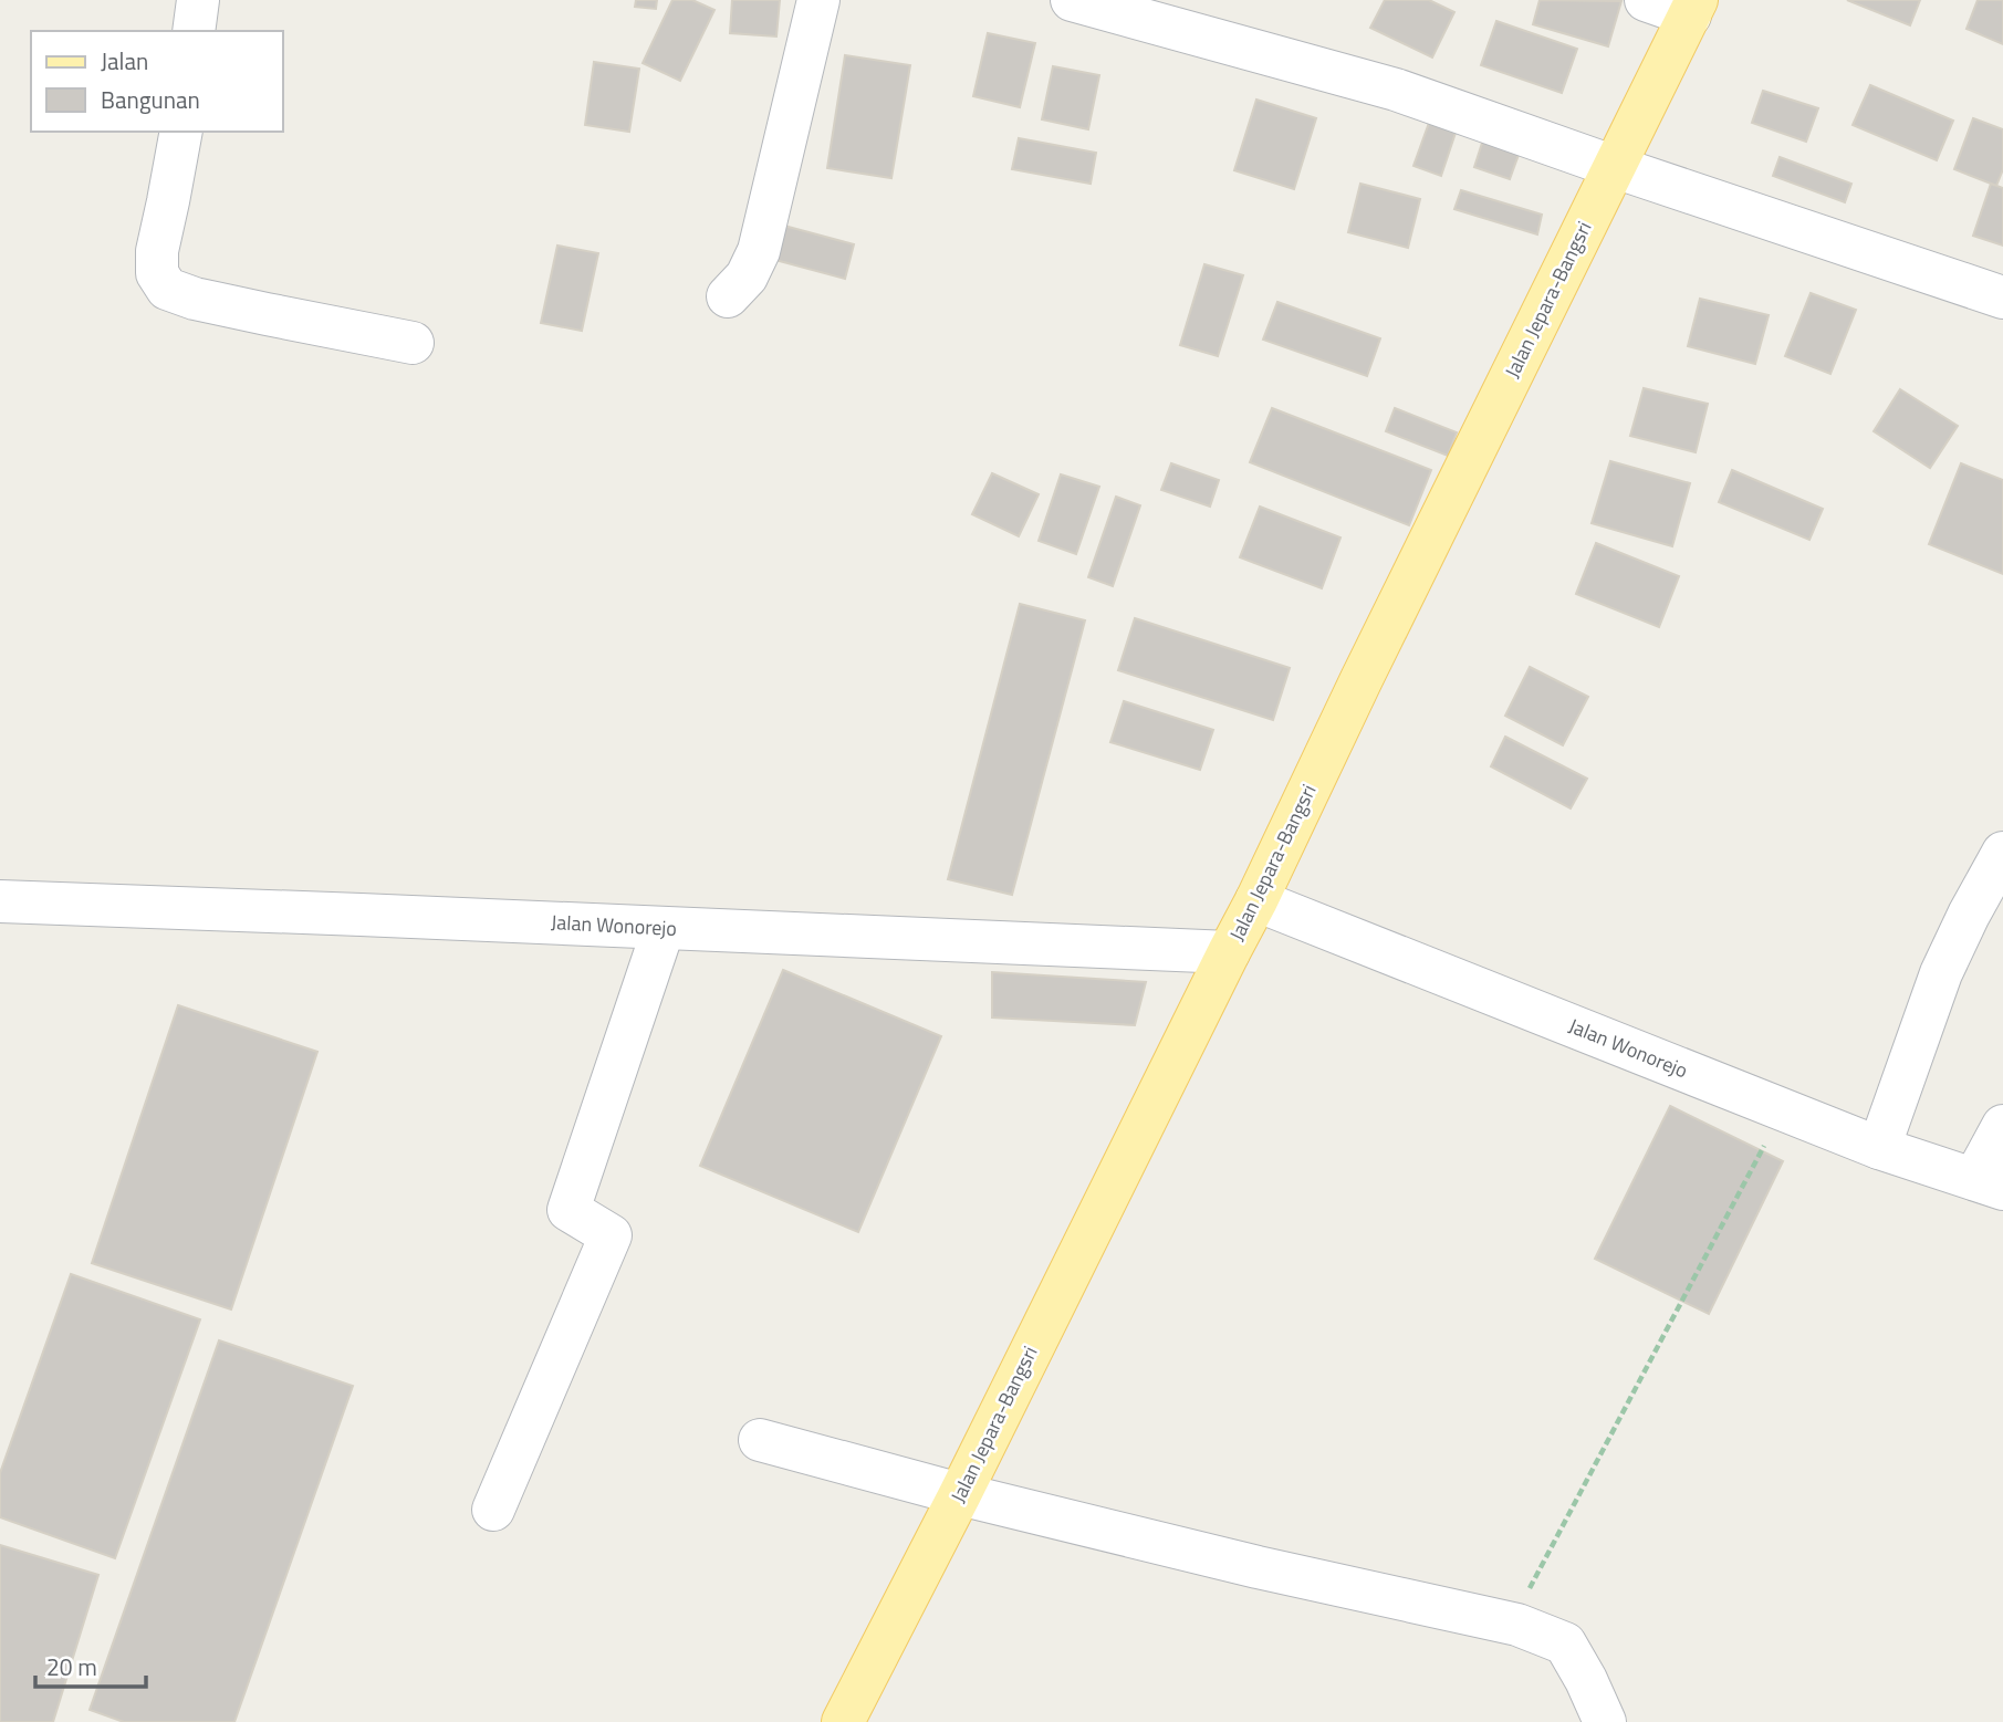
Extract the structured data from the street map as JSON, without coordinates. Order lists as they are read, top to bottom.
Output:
{
  "streets": {
    "main road": ["Jalan Jepara-Bangsri"],
    "street": ["Jalan Wonorejo"]
  },
  "crossings": [
    ["Jalan Jepara-Bangsri", "Jalan Wonorejo"]
  ],
  "legend": ["Jalan", "Bangunan"],
  "scale_bar": "20 m"
}
